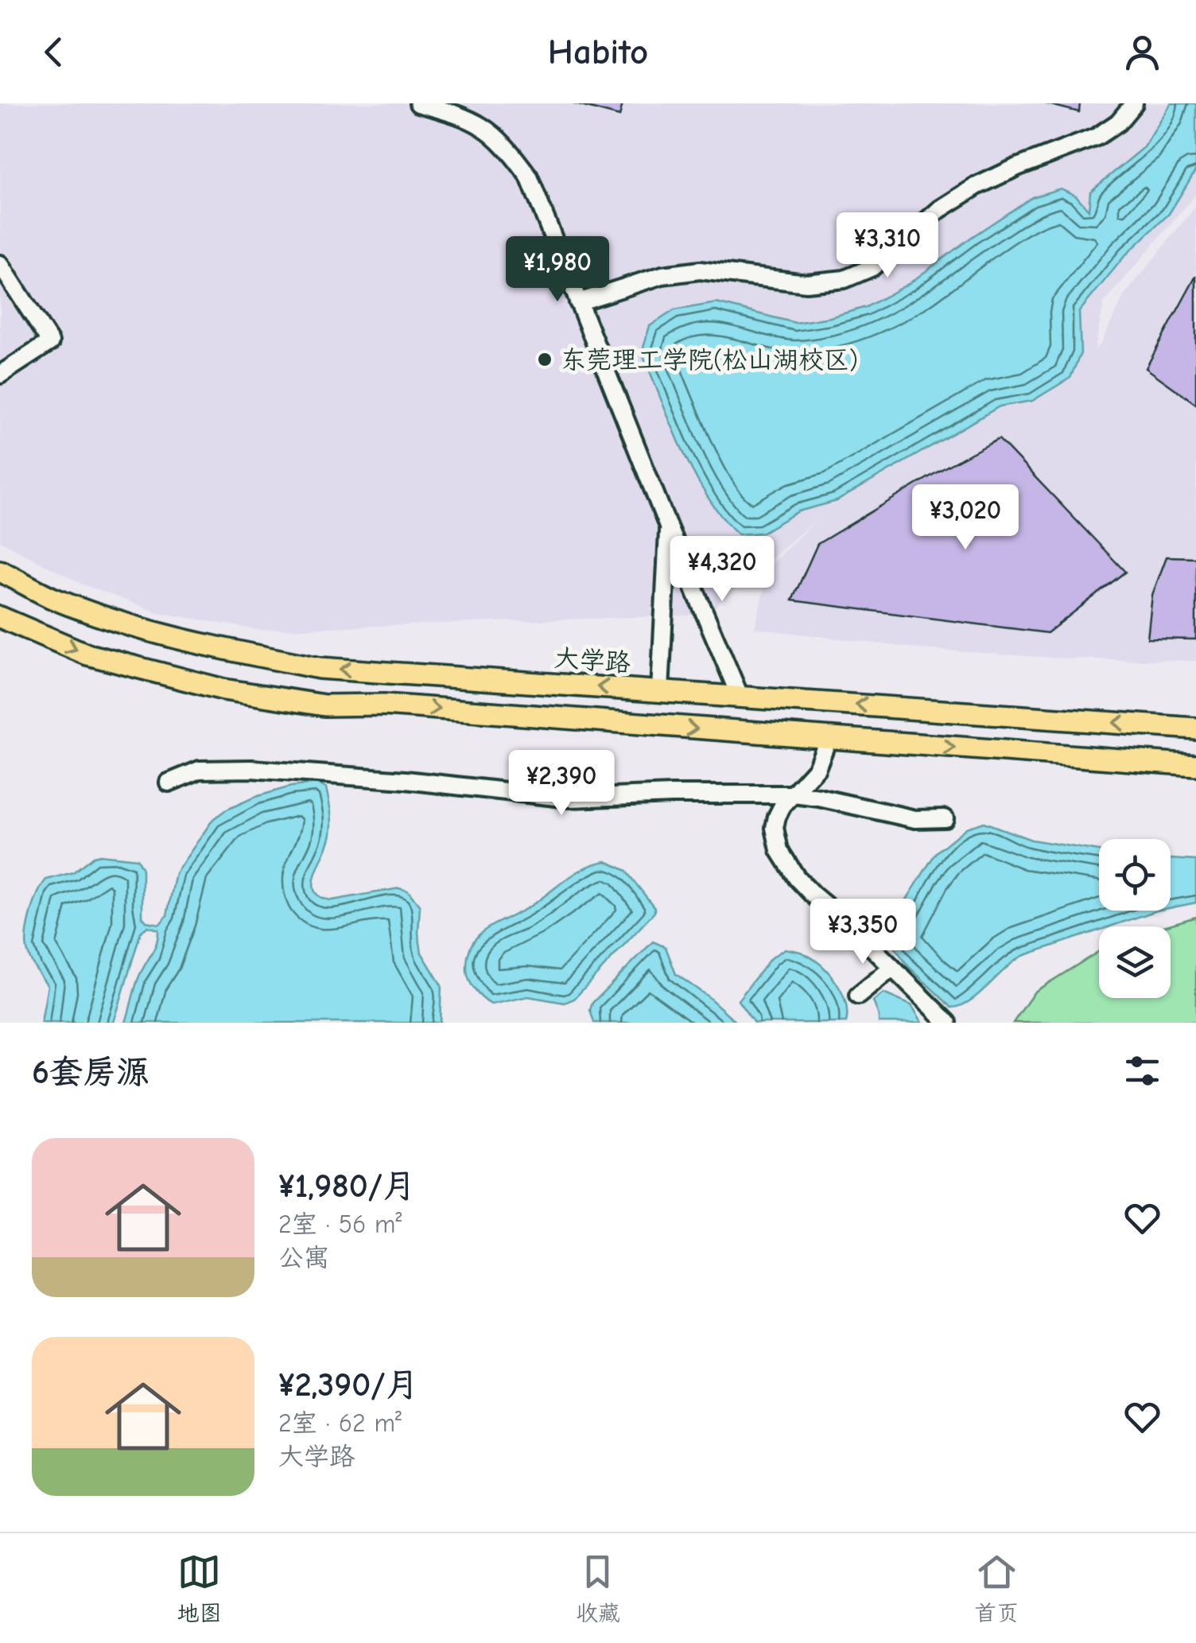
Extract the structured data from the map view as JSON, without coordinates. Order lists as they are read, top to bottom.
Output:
{
  "streets": {
    "main road": ["大学路"]
  },
  "places": ["东莞理工学院(松山湖校区)"],
  "page": {
    "header": "Habito",
    "price": [
      "¥3,310",
      "¥1,980",
      "¥3,020",
      "¥4,320",
      "¥2,390",
      "¥3,350"
    ],
    "heading": "6套房源",
    "list": [
      {
        "name": "¥1,980/月",
        "note": "2室 · 56 m² · 公寓"
      },
      {
        "name": "¥2,390/月",
        "note": "2室 · 62 m² · 大学路"
      }
    ],
    "tabs": ["地图", "收藏", "首页"]
  }
}
